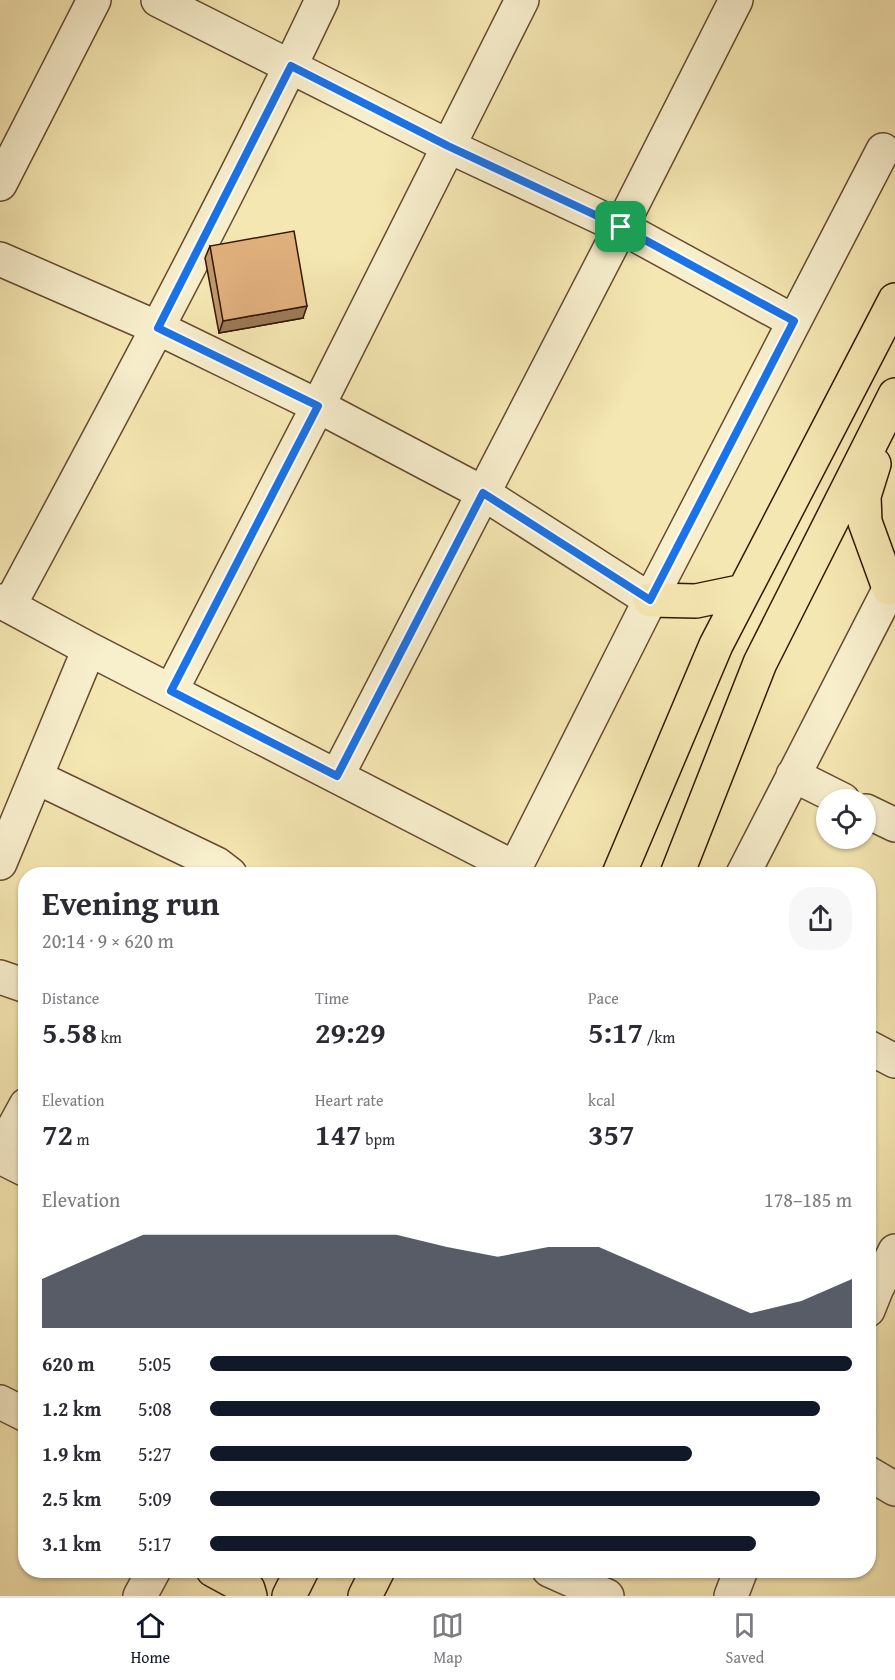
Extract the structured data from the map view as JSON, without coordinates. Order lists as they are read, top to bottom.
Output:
{
  "page": {
    "heading": ["Evening run", "20:14 · 9 × 620 m"],
    "stats": [
      ["Distance", "5.58 km"],
      ["Time", "29:29"],
      ["Pace", "5:17 /km"],
      ["Elevation", "72 m"],
      ["Heart rate", "147 bpm"],
      ["kcal", "357"]
    ],
    "chart": ["Elevation", "178–185 m"],
    "list": [
      {
        "name": "620 m",
        "note": "5:05"
      },
      {
        "name": "1.2 km",
        "note": "5:08"
      },
      {
        "name": "1.9 km",
        "note": "5:27"
      },
      {
        "name": "2.5 km",
        "note": "5:09"
      },
      {
        "name": "3.1 km",
        "note": "5:17"
      }
    ],
    "tabs": ["Home", "Map", "Saved"]
  }
}
